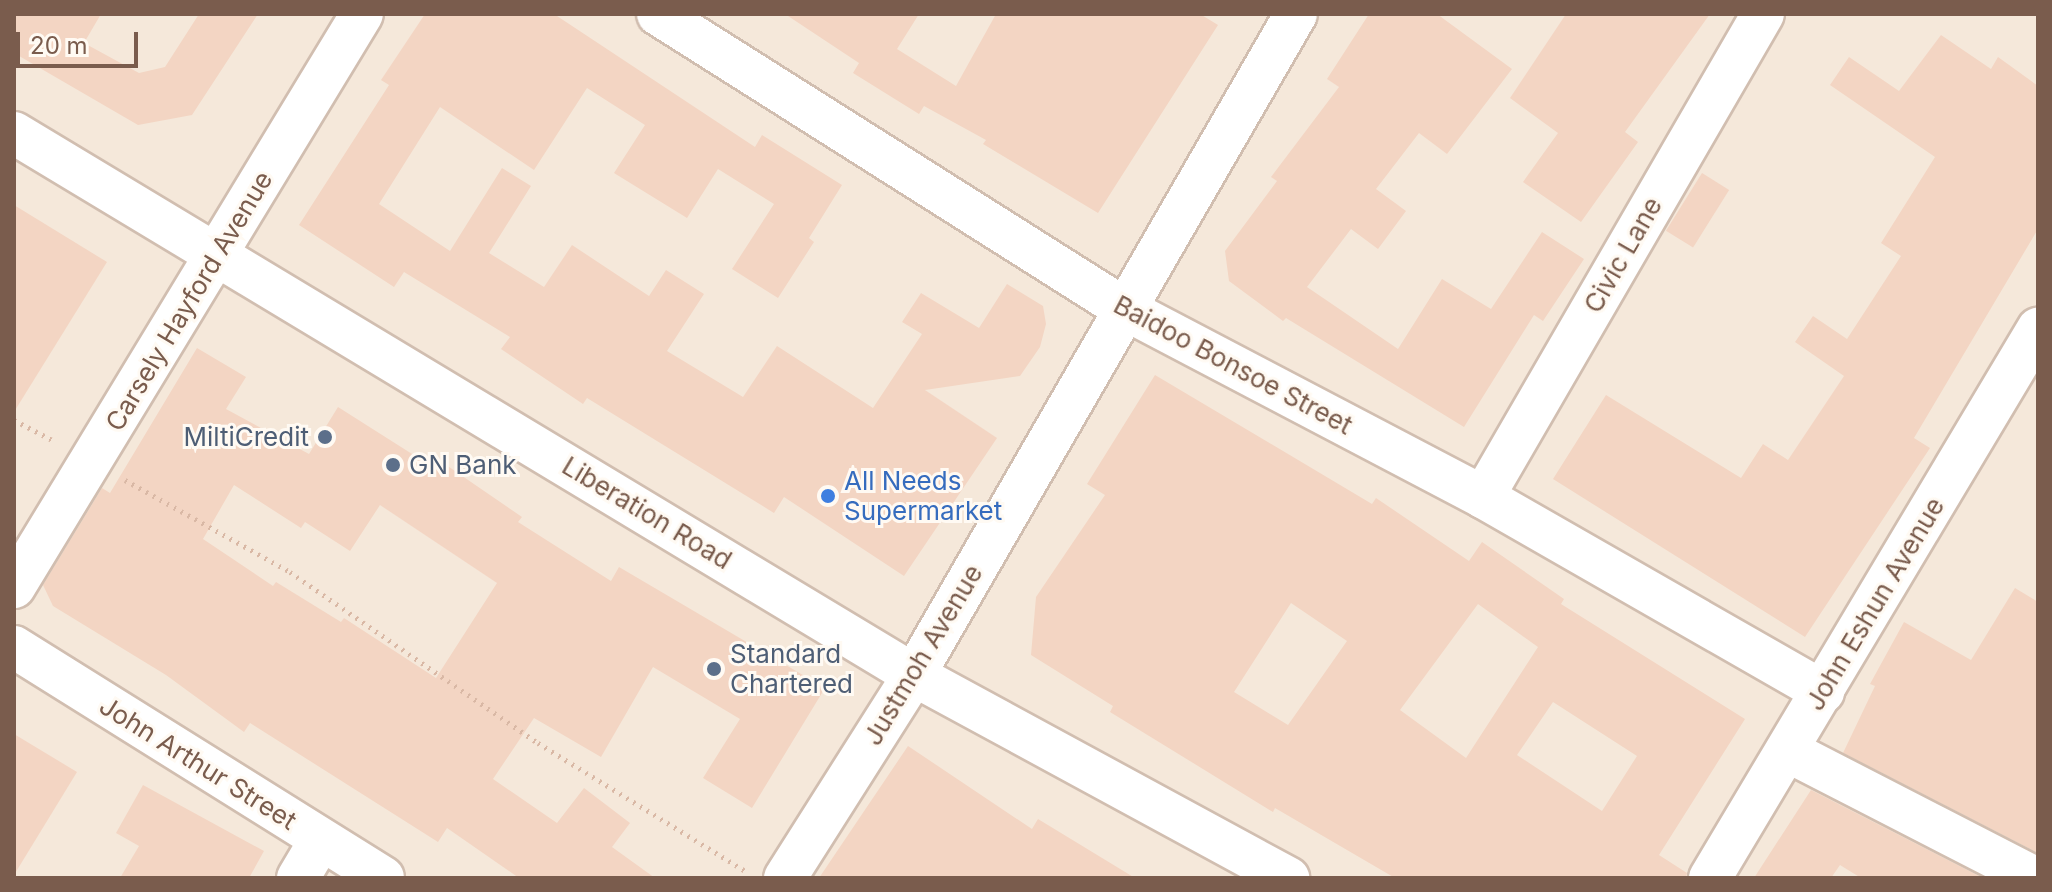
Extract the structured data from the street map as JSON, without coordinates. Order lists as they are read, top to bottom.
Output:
{
  "streets": {
    "street": [
      "Civic Lane",
      "Carsely Hayford Avenue",
      "Baidoo Bonsoe Street",
      "Liberation Road",
      "John Eshun Avenue",
      "Justmoh Avenue",
      "John Arthur Street"
    ]
  },
  "crossings": [
    ["Civic Lane", "Baidoo Bonsoe Street"],
    ["Carsely Hayford Avenue", "Liberation Road"],
    ["Baidoo Bonsoe Street", "John Eshun Avenue"],
    ["Baidoo Bonsoe Street", "Justmoh Avenue"],
    ["Liberation Road", "Justmoh Avenue"]
  ],
  "places": [
    "MiltiCredit",
    "GN Bank",
    "All Needs Supermarket",
    "Standard Chartered"
  ],
  "scale_bar": "20 m"
}
